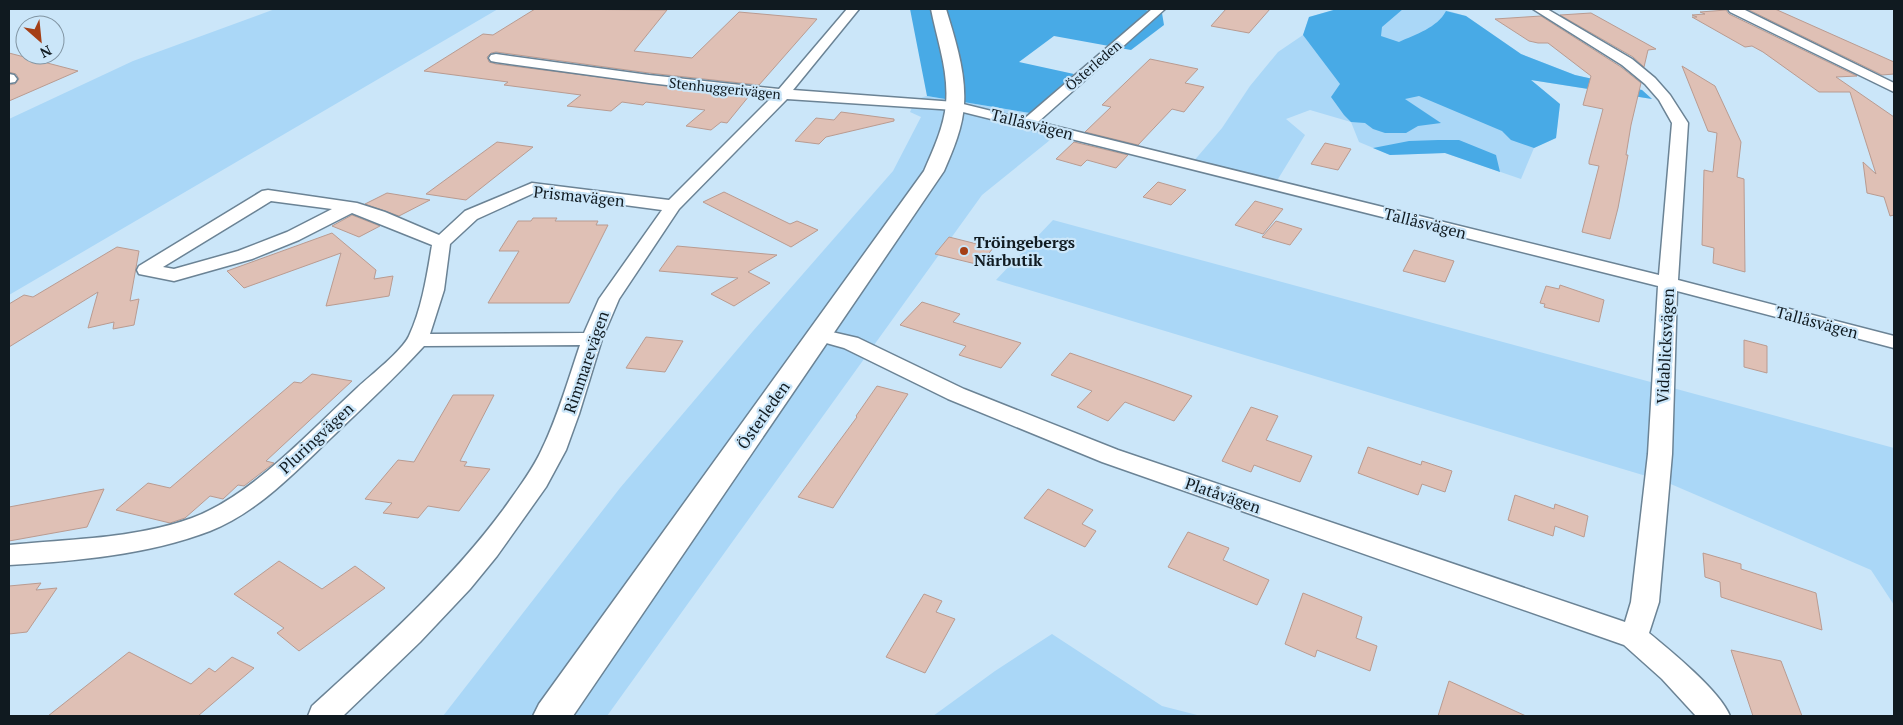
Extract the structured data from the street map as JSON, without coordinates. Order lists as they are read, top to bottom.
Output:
{
  "streets": {
    "street": [
      "Österleden",
      "Stenhuggerivägen",
      "Tallåsvägen",
      "Prismavägen",
      "Vidablicksvägen",
      "Rimmarevägen",
      "Pluringvägen",
      "Platåvägen"
    ]
  },
  "crossings": [
    ["Österleden", "Stenhuggerivägen"],
    ["Österleden", "Tallåsvägen"],
    ["Österleden", "Platåvägen"],
    ["Stenhuggerivägen", "Tallåsvägen"],
    ["Stenhuggerivägen", "Rimmarevägen"],
    ["Tallåsvägen", "Vidablicksvägen"],
    ["Prismavägen", "Rimmarevägen"],
    ["Prismavägen", "Pluringvägen"],
    ["Vidablicksvägen", "Platåvägen"]
  ],
  "places": ["Tröingebergs Närbutik"],
  "north": "bottom right"
}
